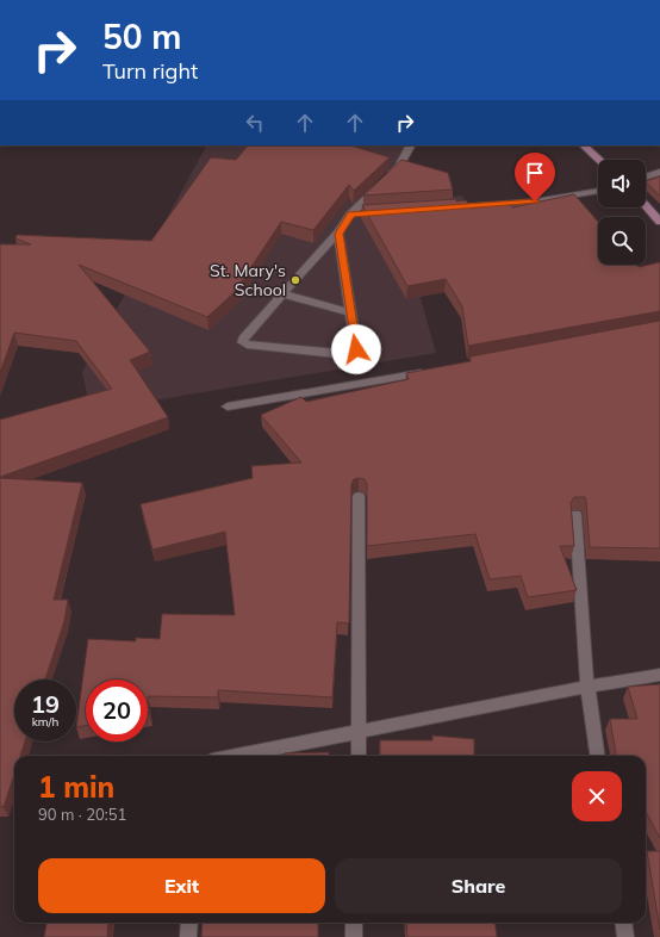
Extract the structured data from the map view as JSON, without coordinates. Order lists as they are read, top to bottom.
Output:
{
  "places": ["St. Mary's School"],
  "page": {
    "turn": ["50 m", "Turn right"],
    "speed": "19 km/h",
    "limit": "20",
    "heading": ["1 min", "90 m · 20:51"],
    "buttons": ["Exit", "Share"]
  }
}
